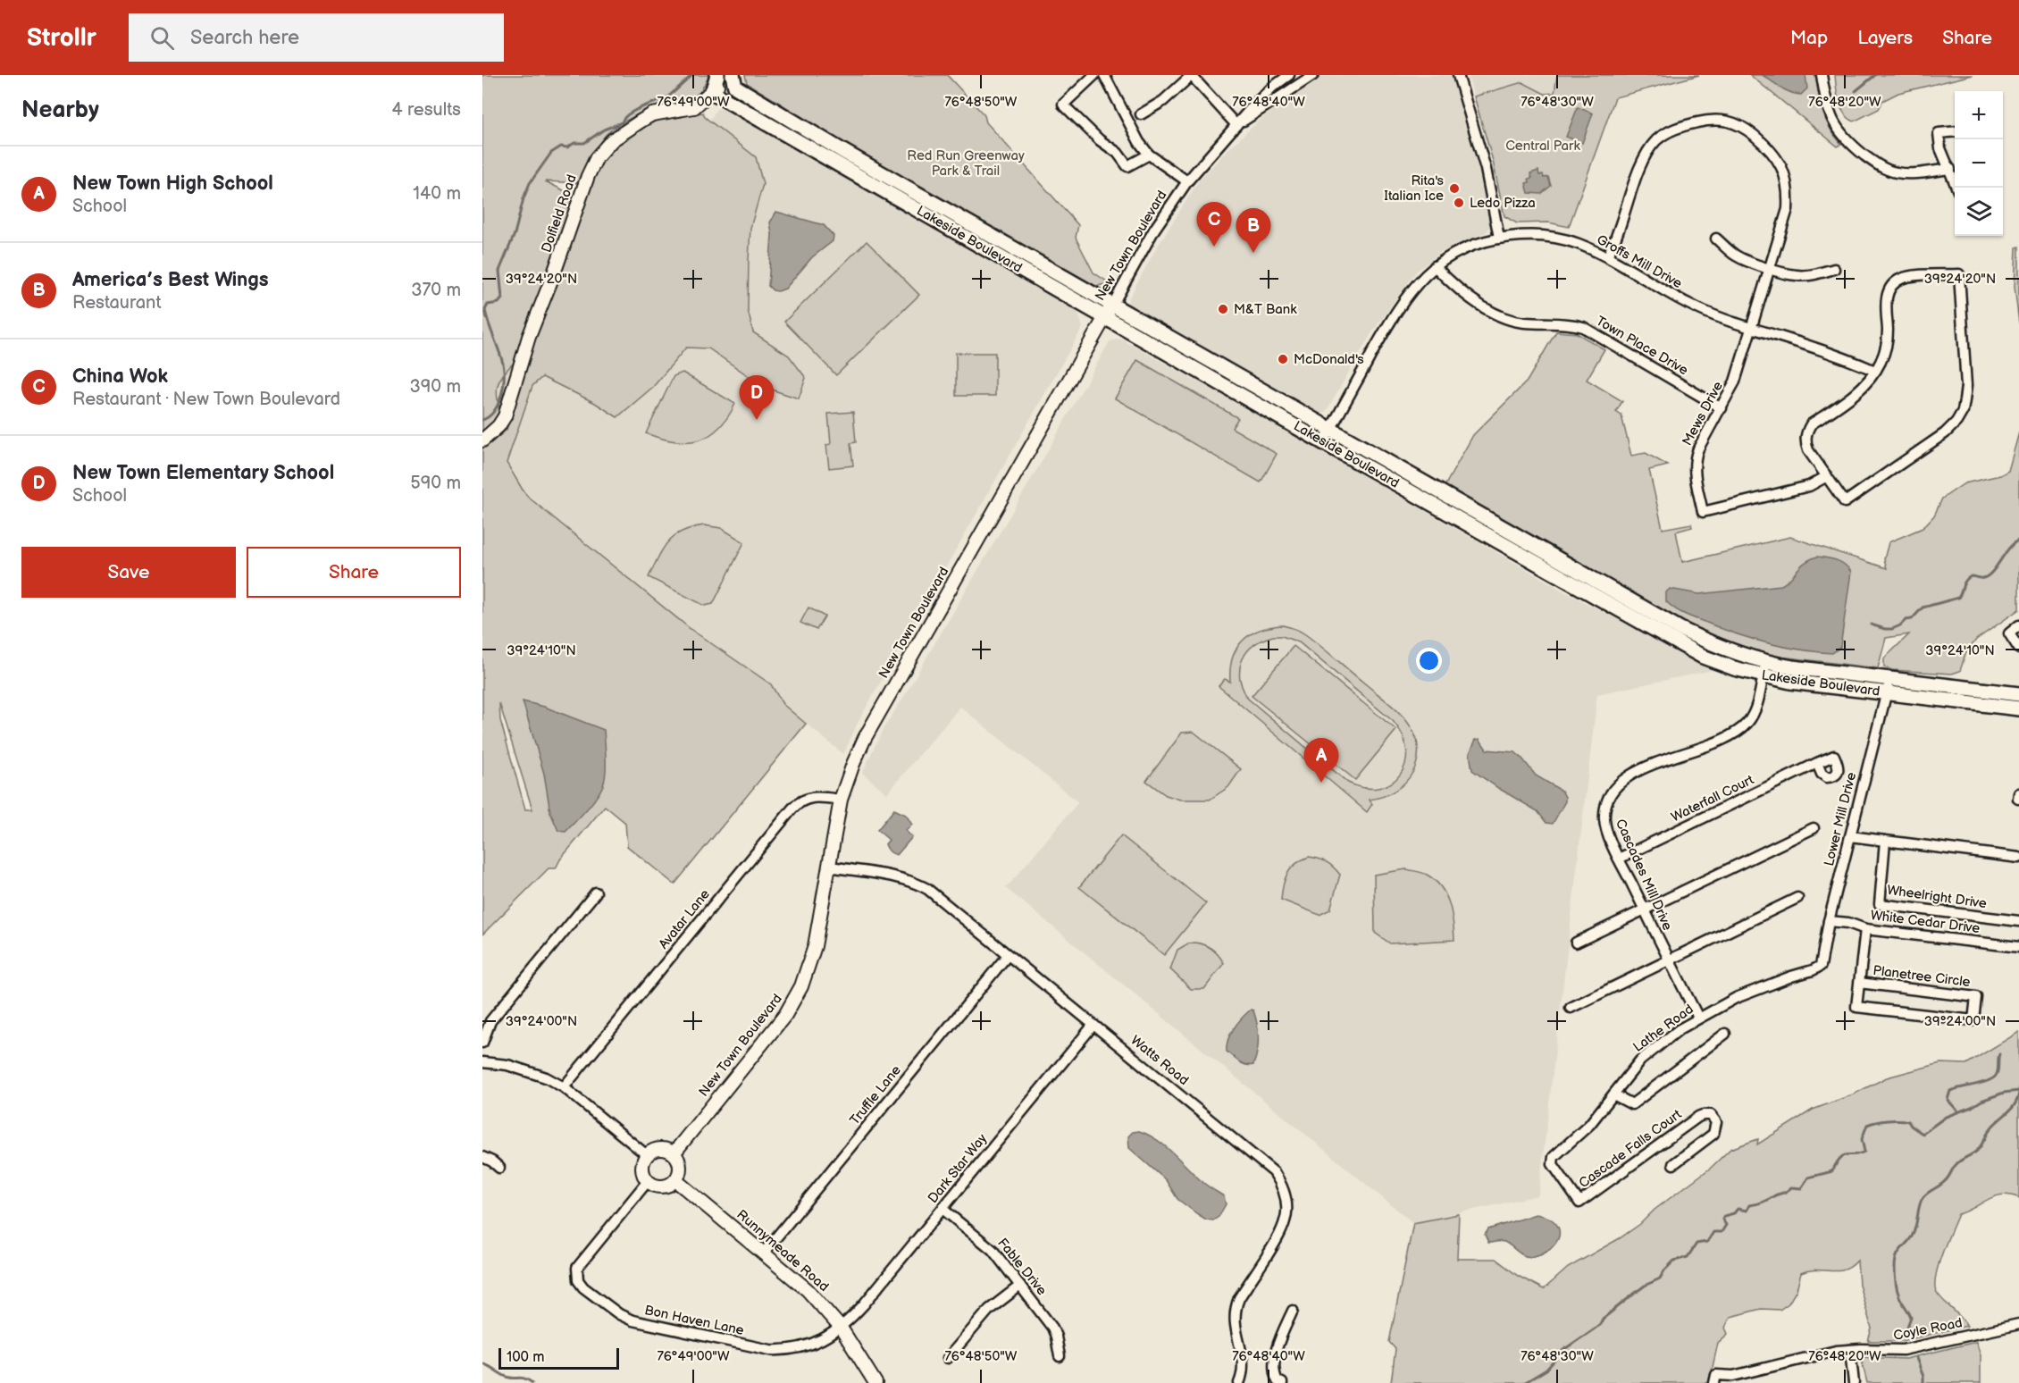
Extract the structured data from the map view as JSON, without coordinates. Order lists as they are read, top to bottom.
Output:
{
  "streets": {
    "main road": ["Lakeside Boulevard"],
    "street": [
      "Dolfield Road",
      "New Town Boulevard",
      "Groffs Mill Drive",
      "Town Place Drive",
      "Mews Drive",
      "Waterfall Court",
      "Lower Mill Drive",
      "Cascades Mill Drive",
      "Wheelright Drive",
      "Avatar Lane",
      "White Cedar Drive",
      "Planetree Circle",
      "Lathe Road",
      "Watts Road",
      "Truffle Lane",
      "Cascade Falls Court",
      "Dark Star Way",
      "Runnymeade Road",
      "Fable Drive",
      "Bon Haven Lane",
      "Coyle Road"
    ]
  },
  "crossings": [
    ["Dolfield Road", "Lakeside Boulevard"],
    ["Lakeside Boulevard", "New Town Boulevard"],
    ["Lakeside Boulevard", "Groffs Mill Drive"],
    ["Lakeside Boulevard", "Lower Mill Drive"],
    ["Lakeside Boulevard", "Cascades Mill Drive"],
    ["New Town Boulevard", "Avatar Lane"],
    ["New Town Boulevard", "Watts Road"],
    ["New Town Boulevard", "Runnymeade Road"],
    ["New Town Boulevard", "Bon Haven Lane"],
    ["Groffs Mill Drive", "Town Place Drive"],
    ["Groffs Mill Drive", "Mews Drive"],
    ["Town Place Drive", "Mews Drive"],
    ["Waterfall Court", "Cascades Mill Drive"],
    ["Lower Mill Drive", "White Cedar Drive"],
    ["Lower Mill Drive", "Lathe Road"],
    ["Cascades Mill Drive", "Lathe Road"],
    ["White Cedar Drive", "Planetree Circle"],
    ["Lathe Road", "Cascade Falls Court"],
    ["Watts Road", "Truffle Lane"],
    ["Watts Road", "Dark Star Way"],
    ["Truffle Lane", "Runnymeade Road"],
    ["Dark Star Way", "Runnymeade Road"],
    ["Dark Star Way", "Fable Drive"],
    ["Dark Star Way", "Bon Haven Lane"],
    ["Runnymeade Road", "Bon Haven Lane"]
  ],
  "parks": ["Central Park", "Red Run Greenway Park & Trail"],
  "places": [
    "Rita's Italian Ice",
    "Ledo Pizza",
    "M&T Bank",
    "McDonald's"
  ],
  "scale_bar": "100 m",
  "page": {
    "header": "Strollr",
    "search": "Search here",
    "nav": ["Map", "Layers", "Share"],
    "heading": ["Nearby", "4 results"],
    "map_buttons": ["+", "−"],
    "list": [
      {
        "mark": "A",
        "name": "New Town High School",
        "note": "School",
        "value": "140 m"
      },
      {
        "mark": "B",
        "name": "America’s Best Wings",
        "note": "Restaurant",
        "value": "370 m"
      },
      {
        "mark": "C",
        "name": "China Wok",
        "note": "Restaurant · New Town Boulevard",
        "value": "390 m"
      },
      {
        "mark": "D",
        "name": "New Town Elementary School",
        "note": "School",
        "value": "590 m"
      }
    ],
    "pins": [
      "C",
      "B",
      "D",
      "A"
    ],
    "buttons": ["Save", "Share"],
    "scale": "100 m"
  },
  "coordinates": [
    "76°49'00\"W",
    "76°48'50\"W",
    "76°48'40\"W",
    "76°48'30\"W",
    "76°48'20\"W",
    "39°24'20\"N",
    "39°24'10\"N",
    "39°24'00\"N"
  ]
}
